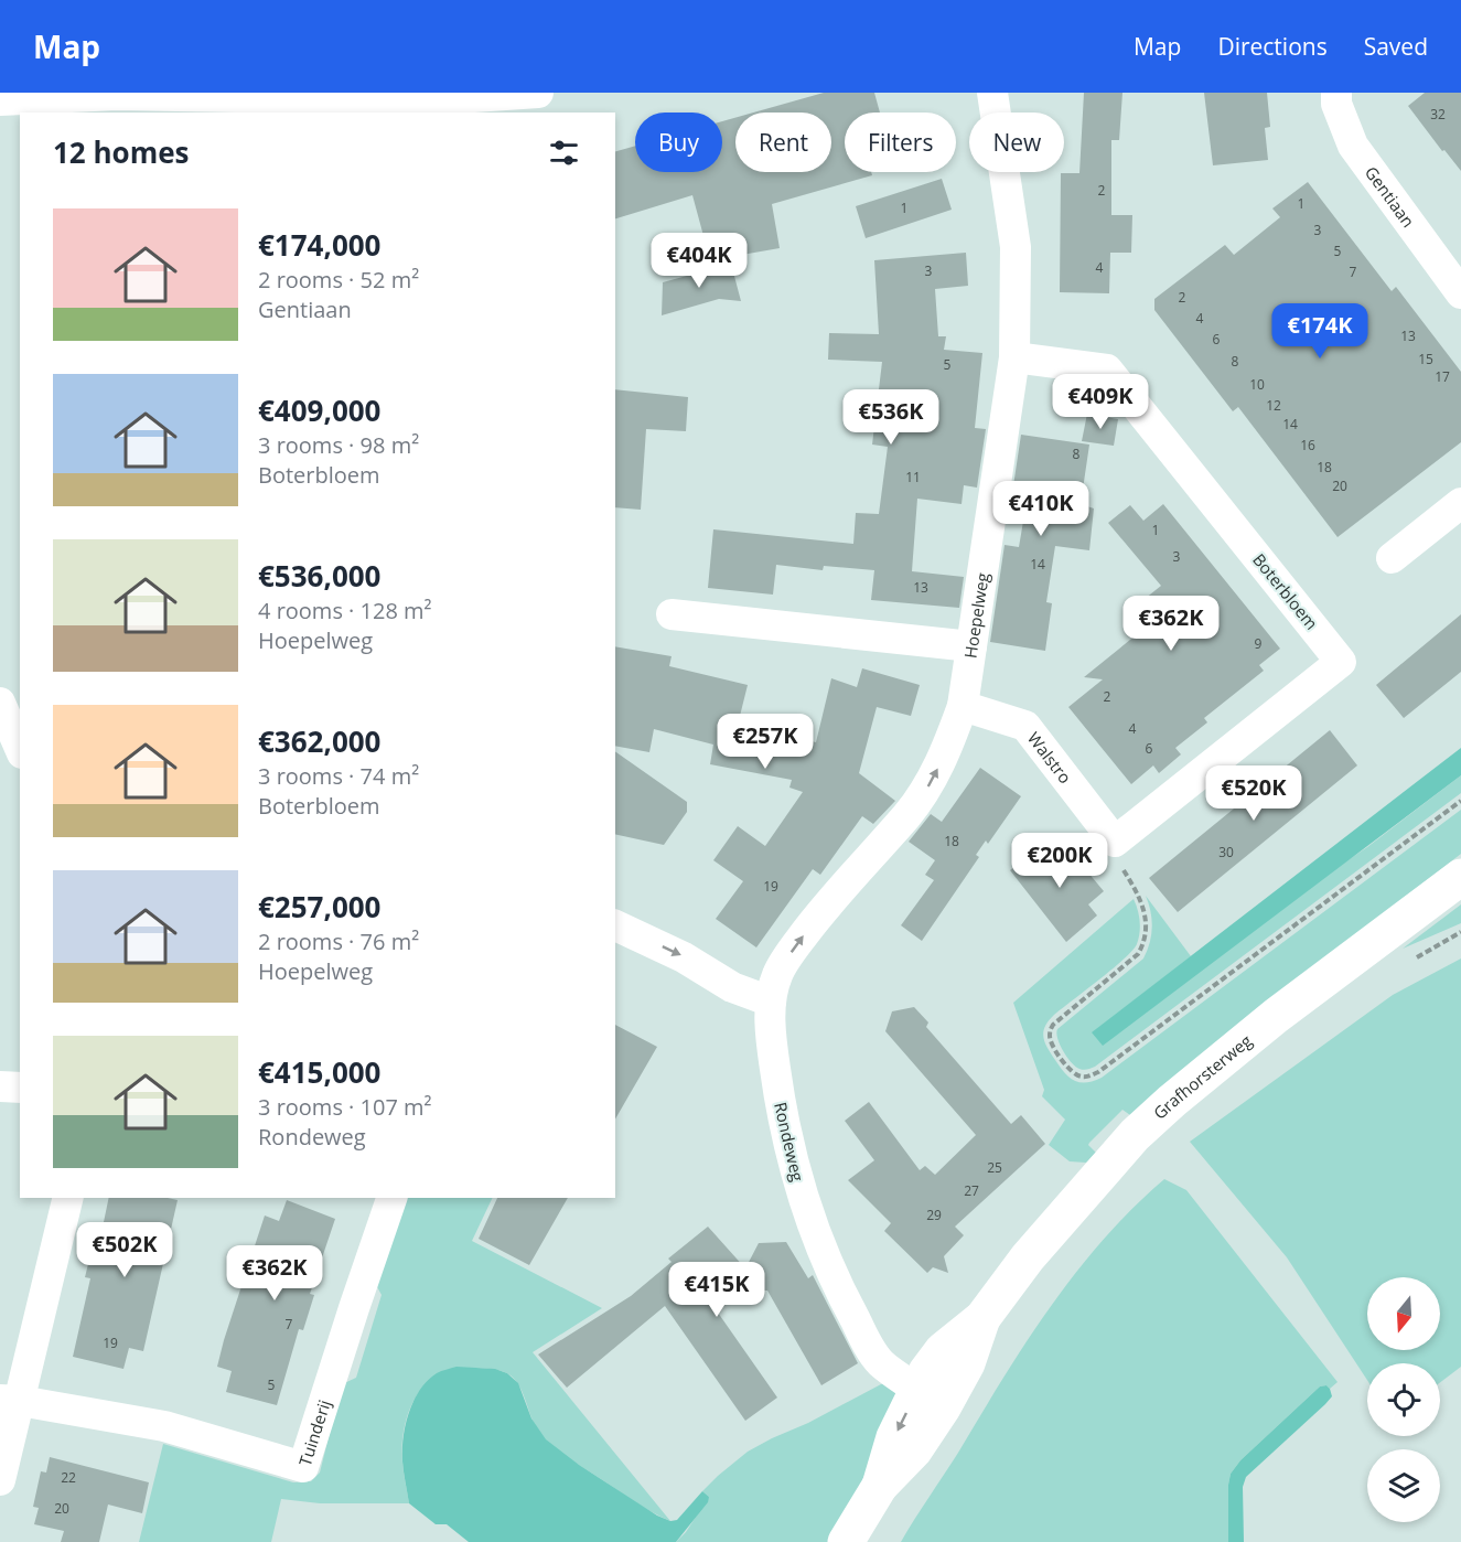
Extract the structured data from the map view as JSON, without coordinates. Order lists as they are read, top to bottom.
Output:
{
  "streets": {
    "main road": ["Grafhorsterweg"],
    "street": [
      "Gentiaan",
      "Boterbloem",
      "Hoepelweg",
      "Walstro",
      "Rondeweg",
      "Tuinderij"
    ]
  },
  "crossings": [
    ["Boterbloem", "Hoepelweg"],
    ["Boterbloem", "Walstro"],
    ["Hoepelweg", "Walstro"],
    ["Hoepelweg", "Rondeweg"],
    ["Grafhorsterweg", "Rondeweg"]
  ],
  "one_way": ["Hoepelweg"],
  "house_numbers": [
    "32",
    "2",
    "1",
    "1",
    "3",
    "5",
    "4",
    "3",
    "7",
    "2",
    "4",
    "13",
    "6",
    "15",
    "8",
    "5",
    "17",
    "10",
    "12",
    "14",
    "16",
    "8",
    "18",
    "11",
    "20",
    "1",
    "3",
    "14",
    "13",
    "9",
    "2",
    "4",
    "6",
    "18",
    "30",
    "19",
    "25",
    "27",
    "29",
    "7",
    "19",
    "5",
    "22",
    "20"
  ],
  "north": "bottom",
  "page": {
    "header": "Map",
    "nav": ["Map", "Directions", "Saved"],
    "chip": [
      "Buy",
      "Rent",
      "Filters",
      "New"
    ],
    "heading": "12 homes",
    "list": [
      {
        "name": "€174,000",
        "note": "2 rooms · 52 m² · Gentiaan"
      },
      {
        "name": "€409,000",
        "note": "3 rooms · 98 m² · Boterbloem"
      },
      {
        "name": "€536,000",
        "note": "4 rooms · 128 m² · Hoepelweg"
      },
      {
        "name": "€362,000",
        "note": "3 rooms · 74 m² · Boterbloem"
      },
      {
        "name": "€257,000",
        "note": "2 rooms · 76 m² · Hoepelweg"
      },
      {
        "name": "€415,000",
        "note": "3 rooms · 107 m² · Rondeweg"
      }
    ],
    "price": [
      "€404K",
      "€174K",
      "€409K",
      "€536K",
      "€410K",
      "€362K",
      "€257K",
      "€520K",
      "€200K",
      "€502K",
      "€362K",
      "€415K"
    ]
  }
}
